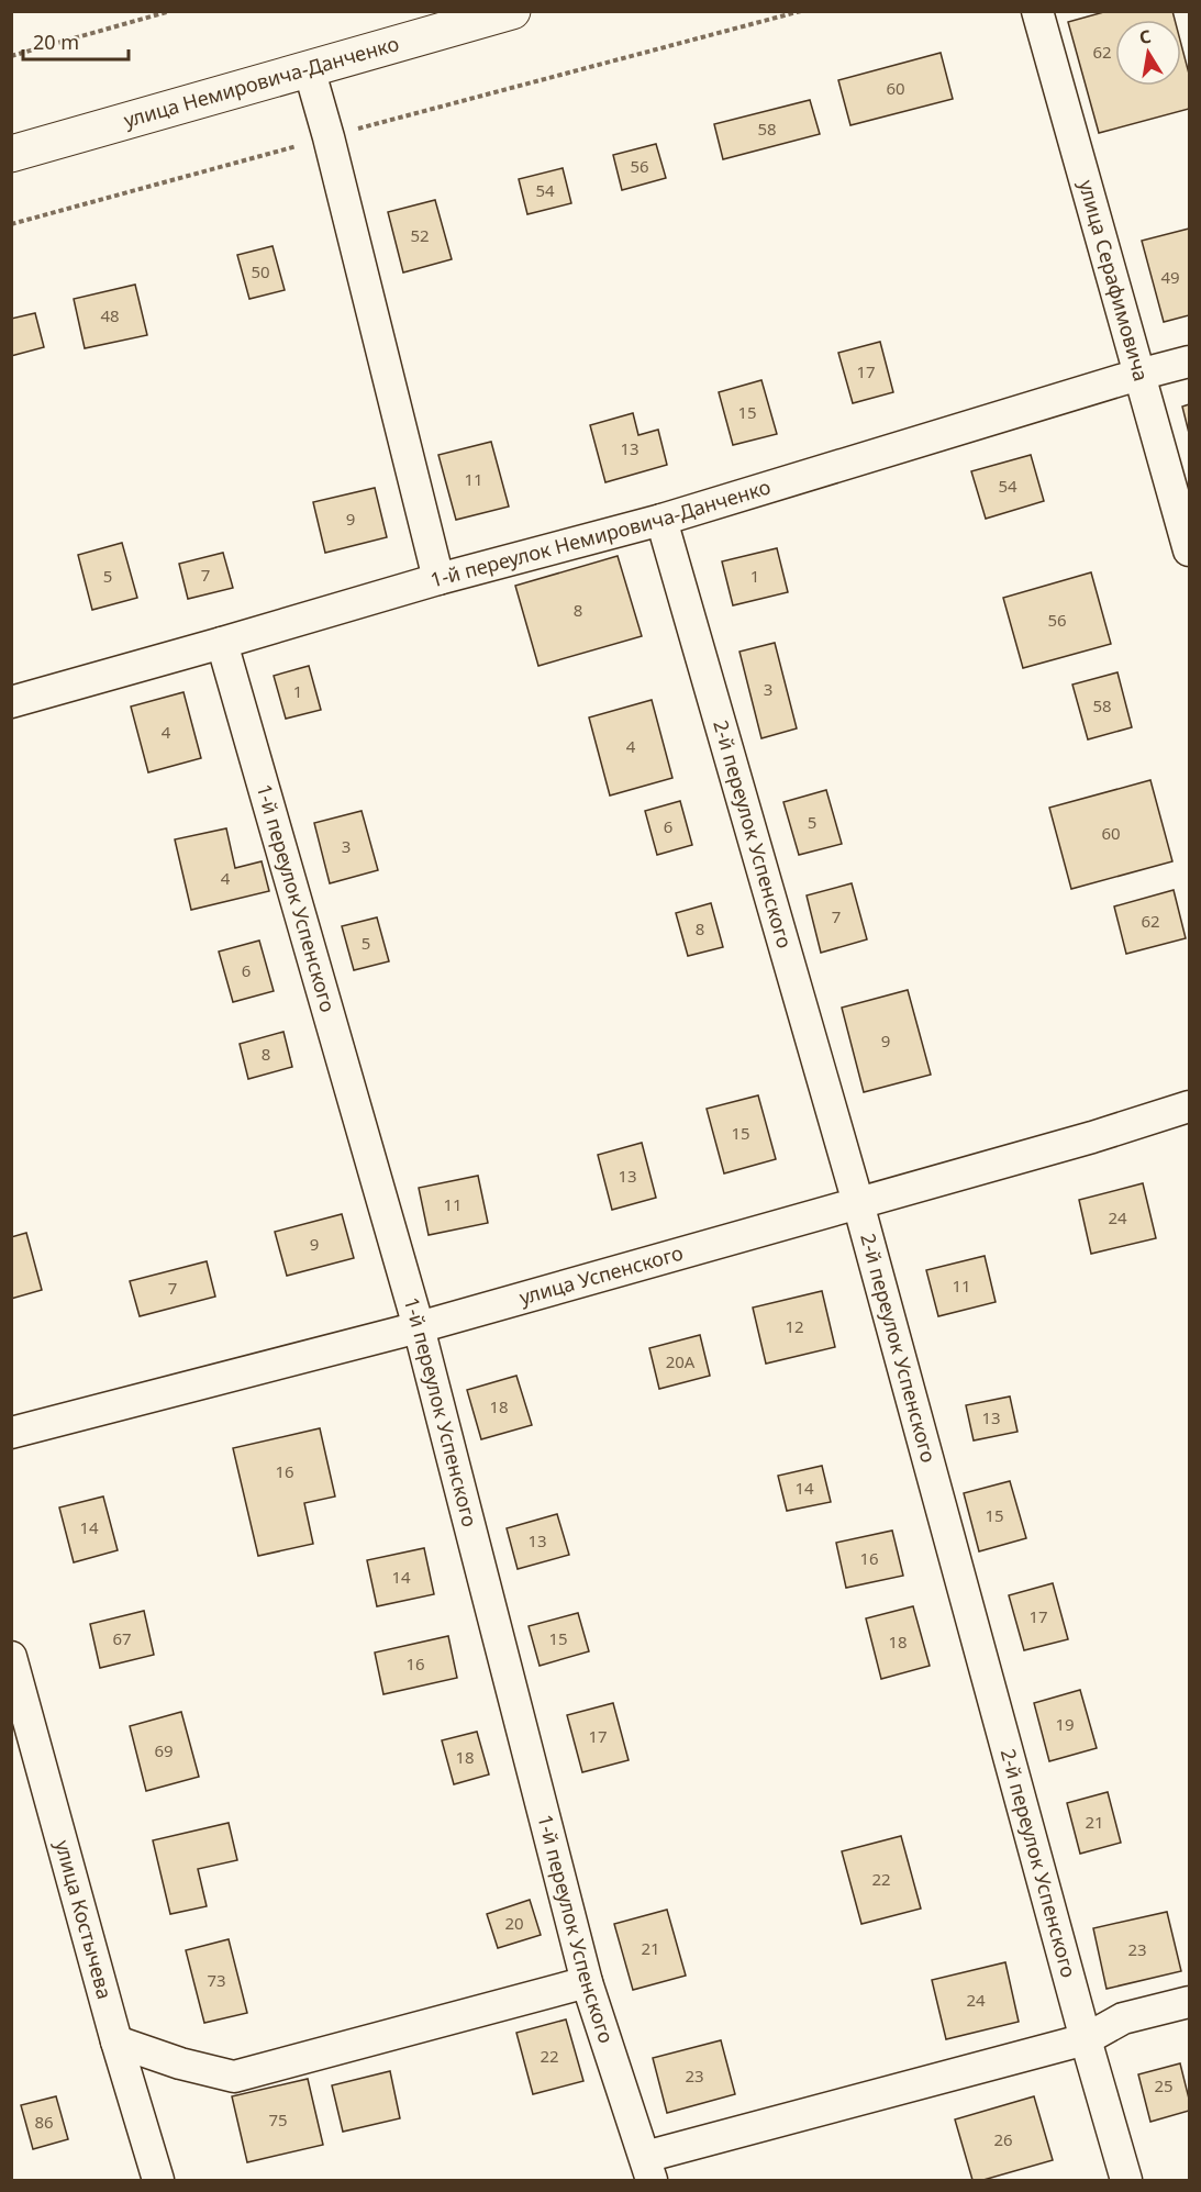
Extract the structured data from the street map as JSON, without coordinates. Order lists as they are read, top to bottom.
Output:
{
  "streets": {
    "main road": ["улица Немировича-Данченко"],
    "street": [
      "улица Серафимовича",
      "1-й переулок Немировича-Данченко",
      "2-й переулок Успенского",
      "1-й переулок Успенского",
      "улица Успенского",
      "улица Костычева"
    ]
  },
  "crossings": [
    ["улица Серафимовича", "1-й переулок Немировича-Данченко"],
    ["1-й переулок Немировича-Данченко", "2-й переулок Успенского"],
    ["1-й переулок Немировича-Данченко", "1-й переулок Успенского"],
    ["2-й переулок Успенского", "улица Успенского"],
    ["1-й переулок Успенского", "улица Успенского"]
  ],
  "house_numbers": [
    "62",
    "60",
    "58",
    "56",
    "54",
    "52",
    "50",
    "49",
    "48",
    "17",
    "15",
    "13",
    "11",
    "54",
    "9",
    "7",
    "5",
    "1",
    "8",
    "56",
    "3",
    "1",
    "58",
    "4",
    "4",
    "5",
    "6",
    "60",
    "3",
    "4",
    "7",
    "62",
    "8",
    "5",
    "6",
    "9",
    "8",
    "15",
    "13",
    "11",
    "24",
    "9",
    "11",
    "7",
    "12",
    "20А",
    "18",
    "13",
    "16",
    "14",
    "15",
    "14",
    "13",
    "16",
    "14",
    "17",
    "67",
    "15",
    "18",
    "16",
    "19",
    "17",
    "69",
    "18",
    "21",
    "22",
    "20",
    "21",
    "23",
    "73",
    "24",
    "22",
    "23",
    "25",
    "75",
    "86",
    "26"
  ],
  "scale_bar": "20 m",
  "north": "top"
}
